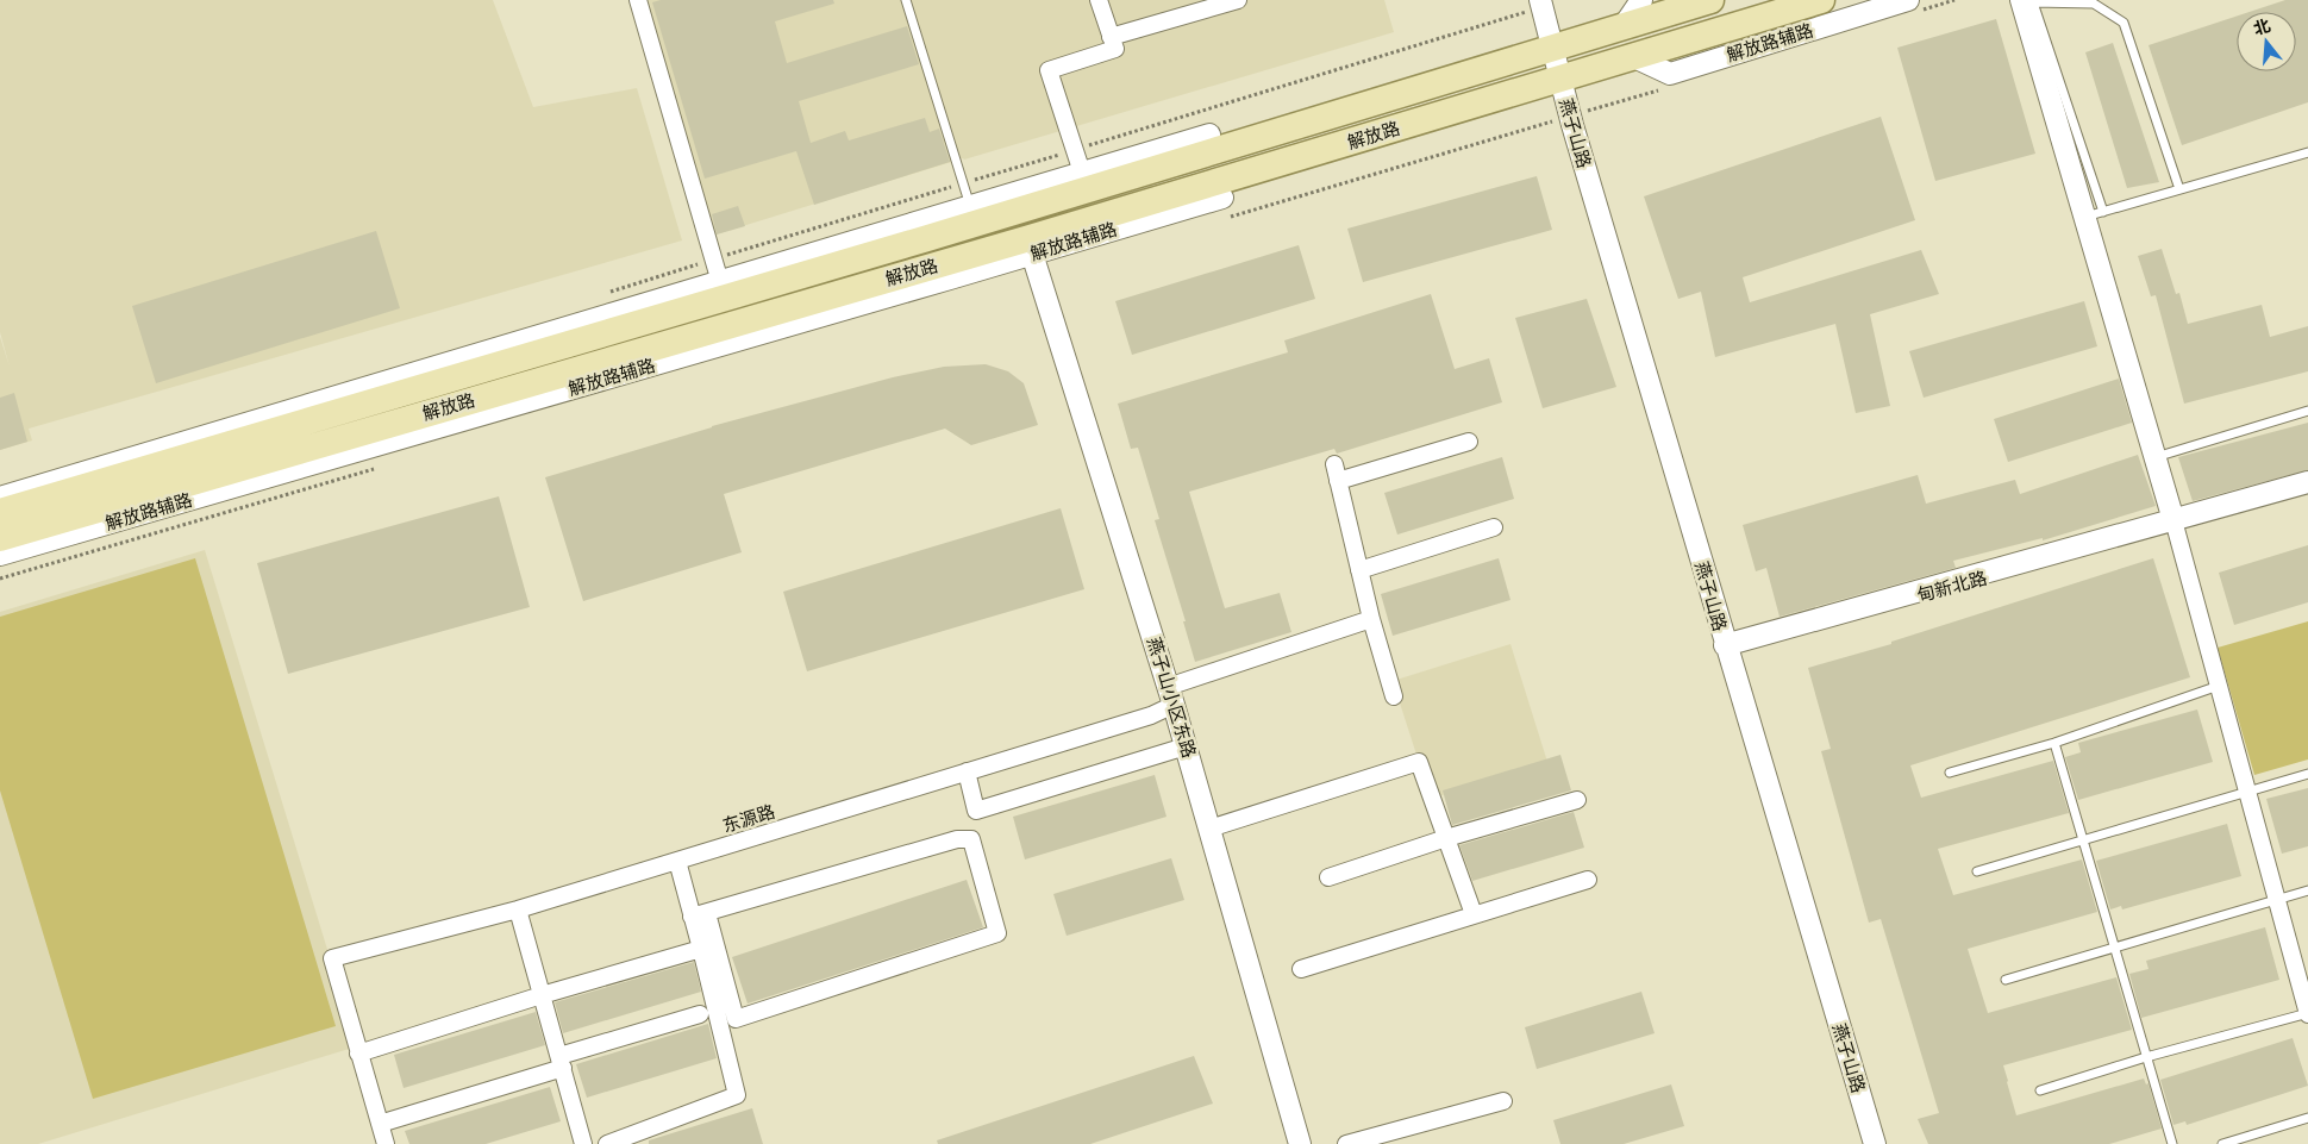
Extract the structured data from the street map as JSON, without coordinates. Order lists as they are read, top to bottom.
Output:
{
  "streets": {
    "main road": ["解放路"],
    "street": [
      "解放路辅路",
      "燕子山路",
      "甸新北路",
      "燕子山小区东路",
      "东源路"
    ]
  },
  "crossings": [
    ["解放路辅路", "解放路"],
    ["解放路辅路", "燕子山小区东路"],
    ["燕子山路", "解放路"],
    ["燕子山路", "甸新北路"],
    ["燕子山小区东路", "东源路"]
  ],
  "north": "top"
}
